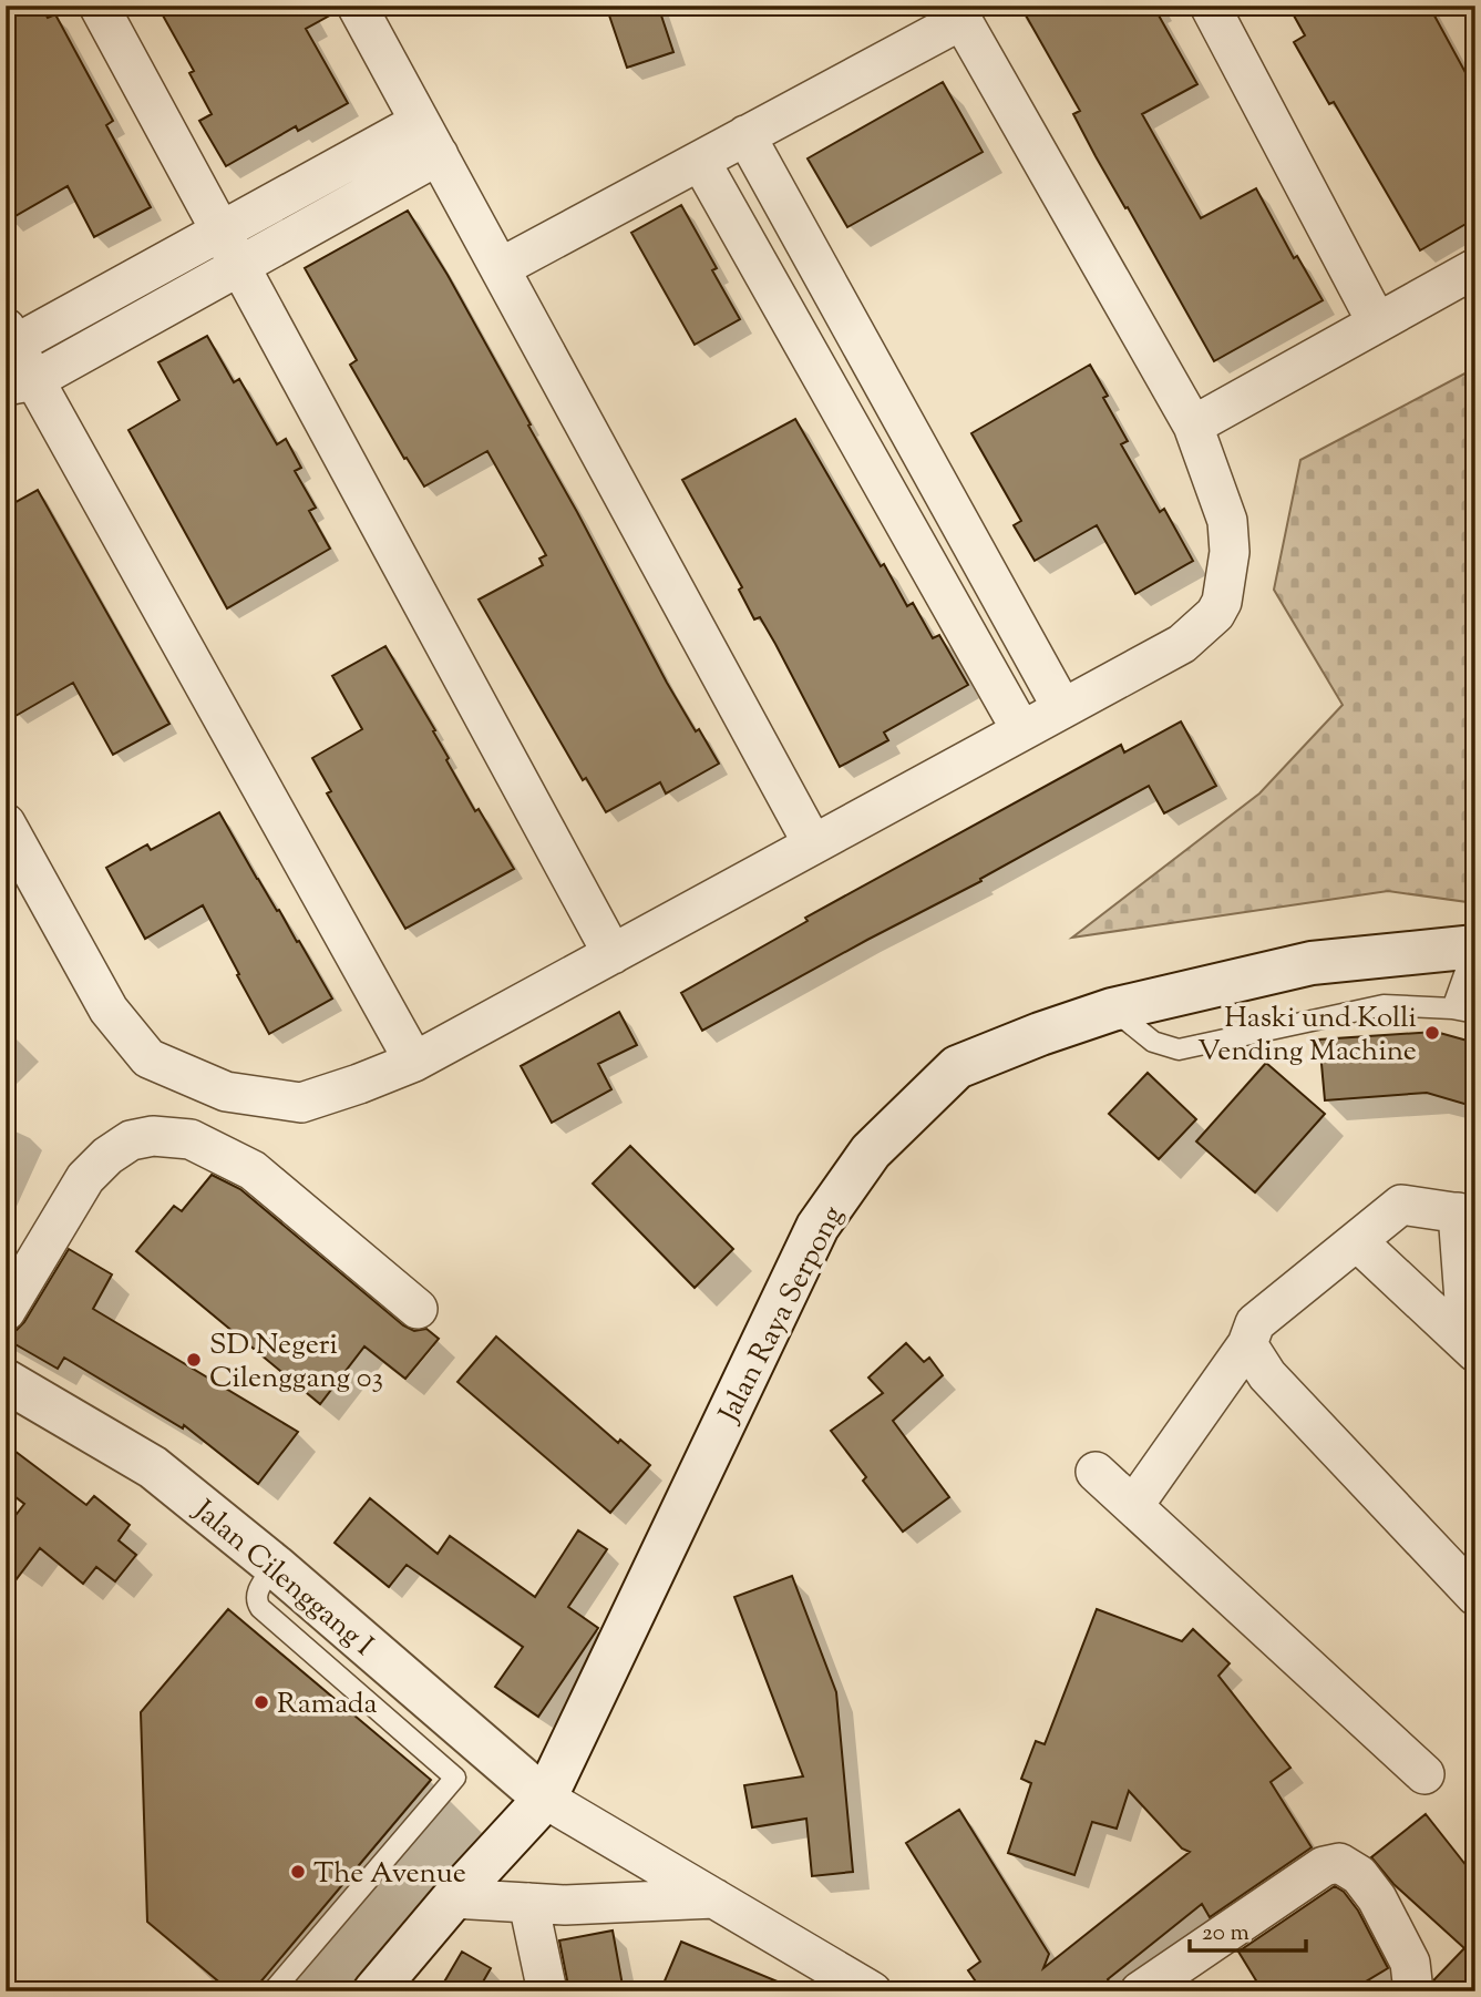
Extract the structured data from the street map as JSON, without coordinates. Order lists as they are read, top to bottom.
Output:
{
  "streets": {
    "main road": ["Jalan Raya Serpong", "Jalan Cilenggang I"]
  },
  "crossings": [
    ["Jalan Raya Serpong", "Jalan Cilenggang I"]
  ],
  "places": [
    "Haski und Kolli Vending Machine",
    "SD Negeri Cilenggang 03",
    "Ramada",
    "The Avenue"
  ],
  "scale_bar": "20 m"
}
